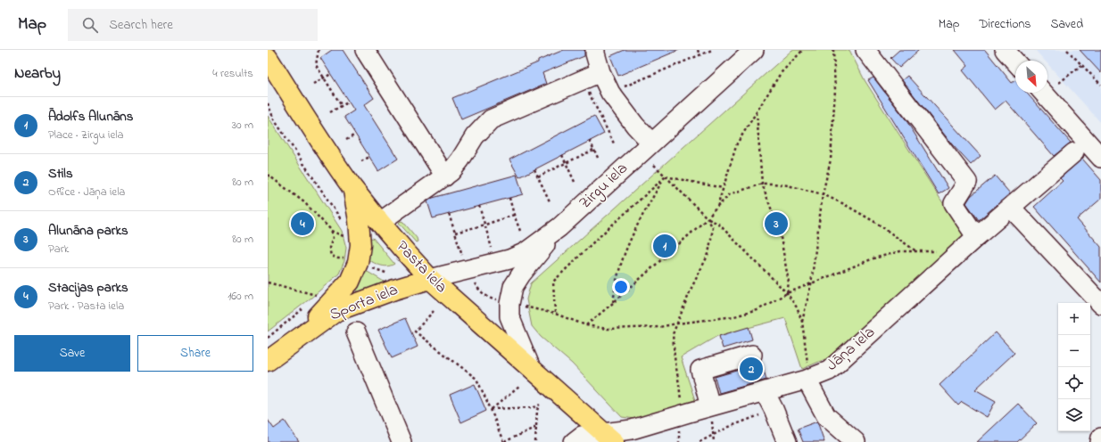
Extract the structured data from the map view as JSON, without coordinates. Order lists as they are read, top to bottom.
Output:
{
  "streets": {
    "main road": ["Pasta iela", "Sporta iela"],
    "street": ["Zirgu iela", "Jāņa iela"]
  },
  "crossings": [
    ["Zirgu iela", "Pasta iela"],
    ["Zirgu iela", "Sporta iela"],
    ["Pasta iela", "Sporta iela"],
    ["Pasta iela", "Jāņa iela"]
  ],
  "north": "bottom right",
  "page": {
    "header": "Map",
    "search": "Search here",
    "nav": ["Map", "Directions", "Saved"],
    "heading": ["Nearby", "4 results"],
    "list": [
      {
        "mark": "1",
        "name": "Ādolfs Alunāns",
        "note": "Place · Zirgu iela",
        "value": "30 m"
      },
      {
        "mark": "2",
        "name": "Stils",
        "note": "Office · Jāņa iela",
        "value": "80 m"
      },
      {
        "mark": "3",
        "name": "Alunāna parks",
        "note": "Park",
        "value": "80 m"
      },
      {
        "mark": "4",
        "name": "Stacijas parks",
        "note": "Park · Pasta iela",
        "value": "160 m"
      }
    ],
    "pins": [
      "3",
      "4",
      "1",
      "2"
    ],
    "map_buttons": ["+", "−"],
    "buttons": ["Save", "Share"]
  }
}
